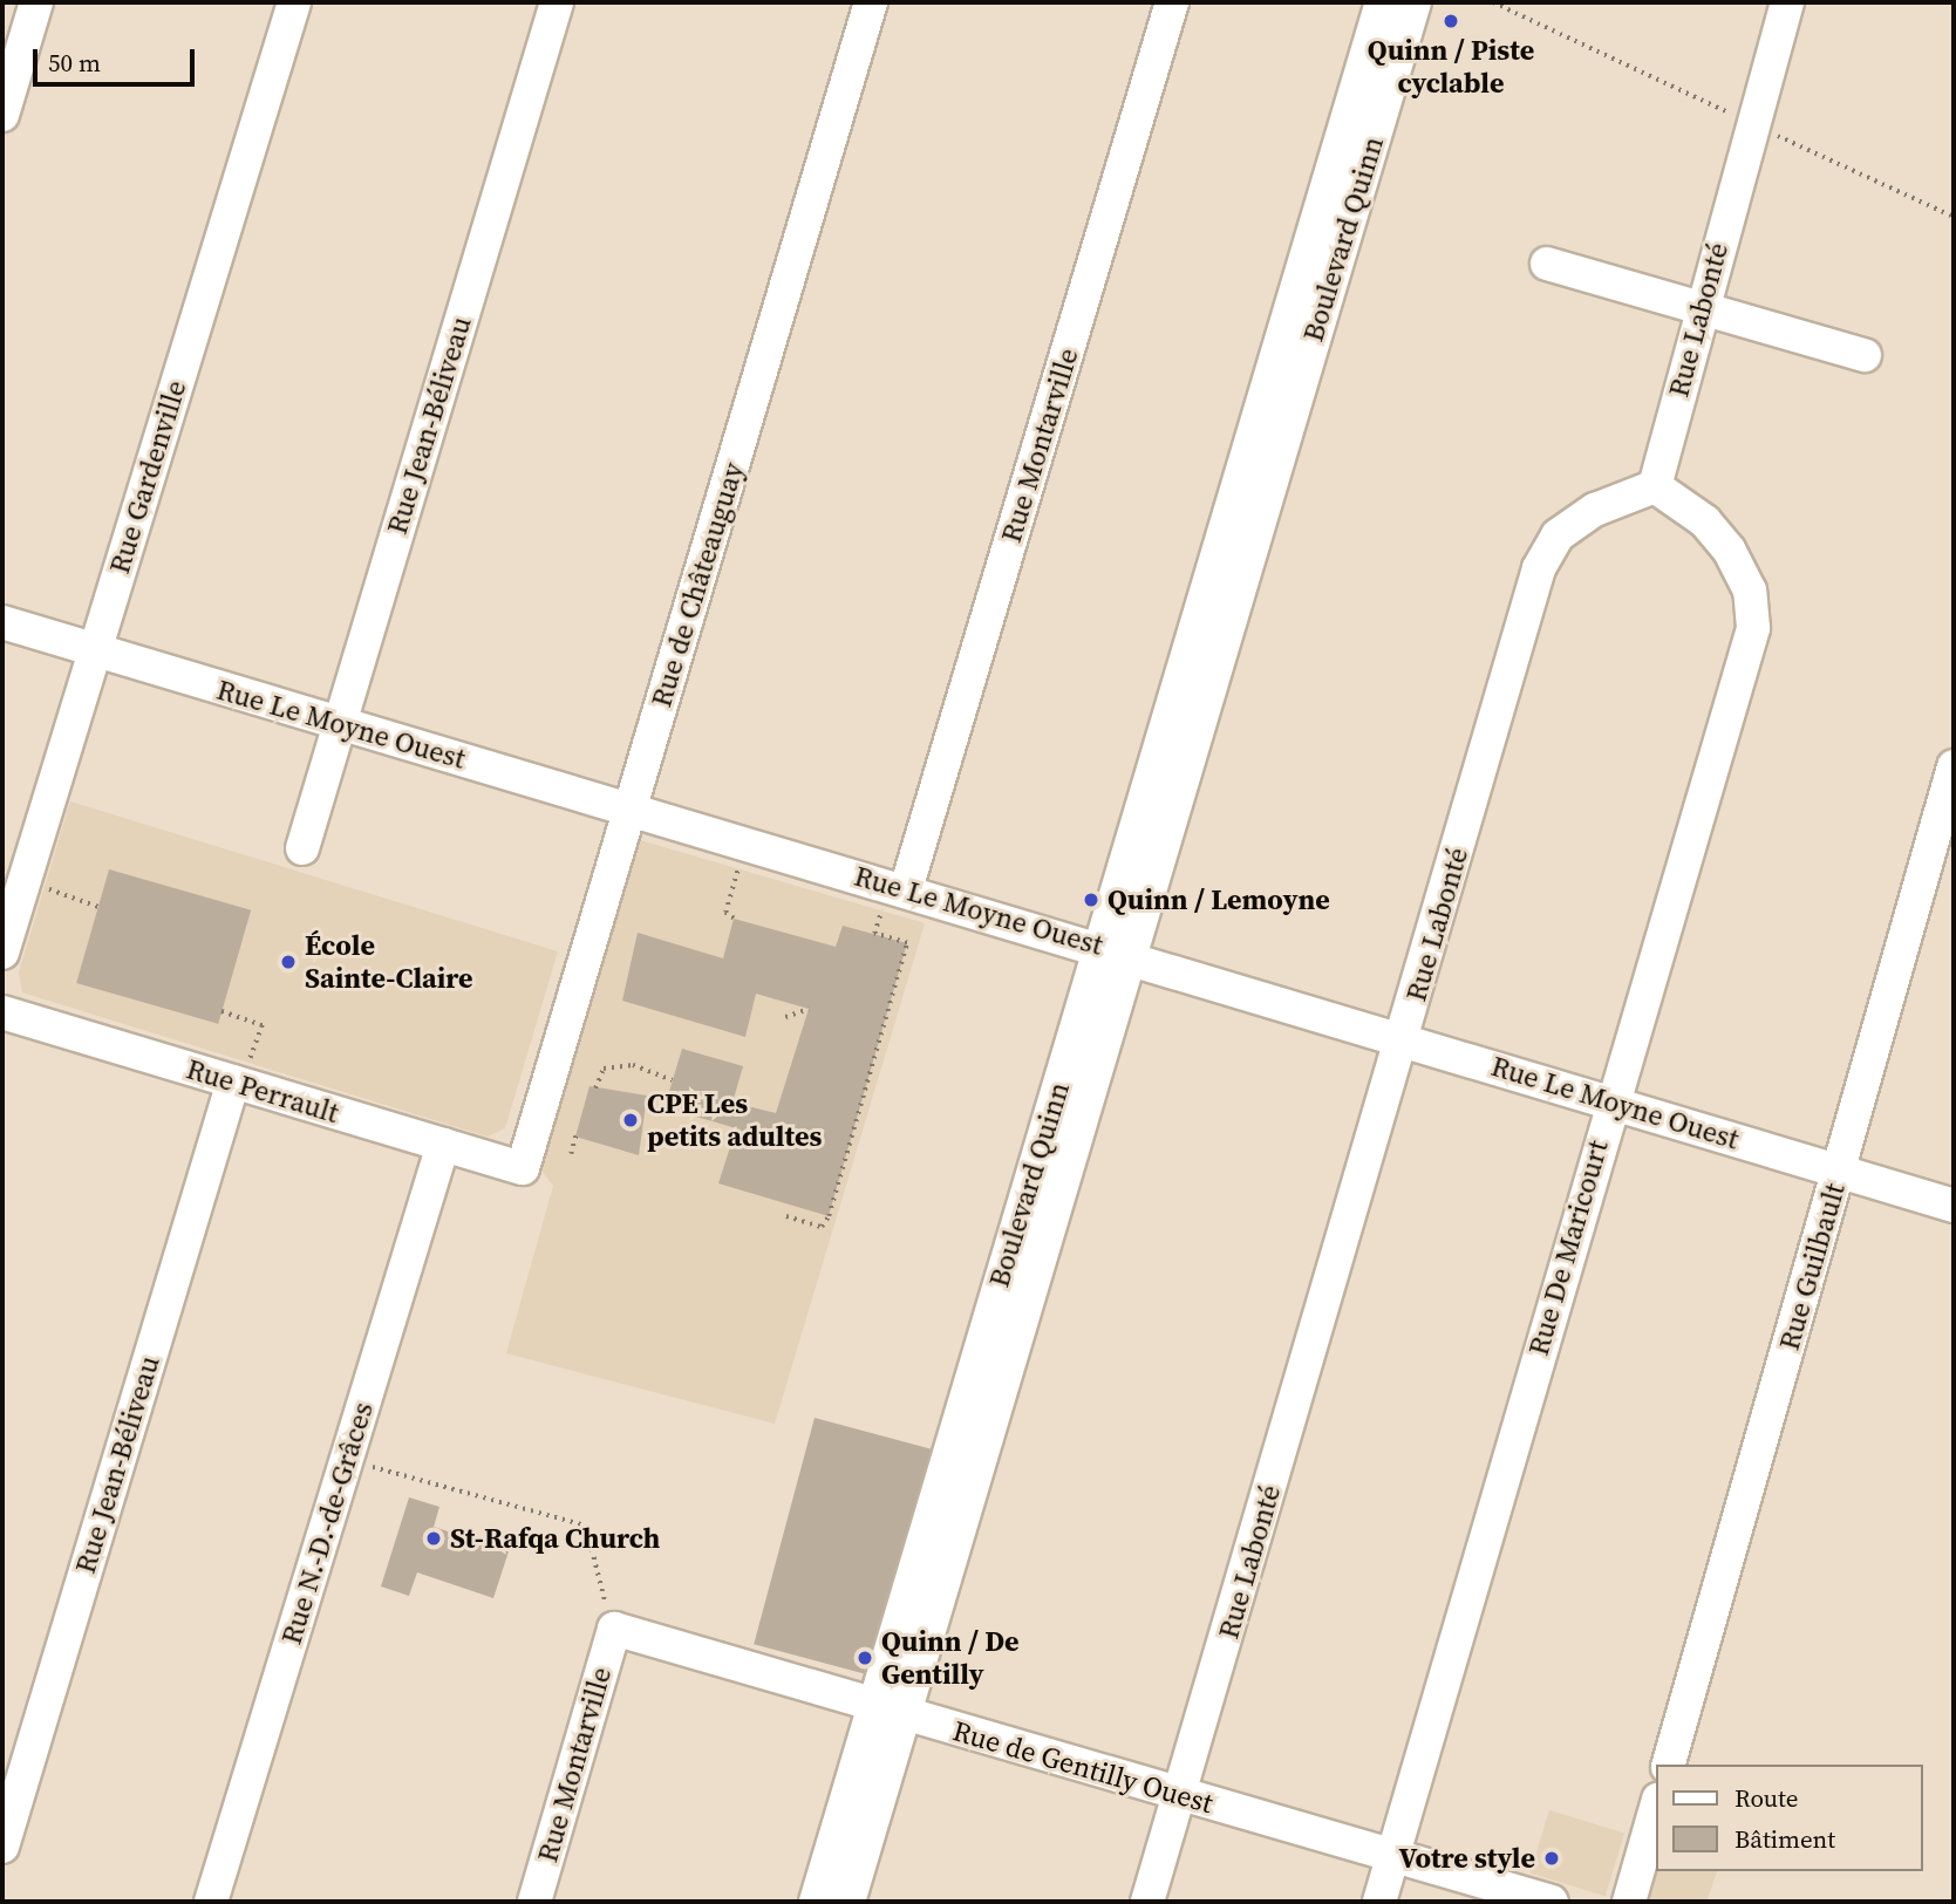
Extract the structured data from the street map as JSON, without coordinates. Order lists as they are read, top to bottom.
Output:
{
  "streets": {
    "street": [
      "Boulevard Quinn",
      "Rue Labonté",
      "Rue Jean-Béliveau",
      "Rue Montarville",
      "Rue Gardenville",
      "Rue de Châteauguay",
      "Rue Le Moyne Ouest",
      "Rue Perrault",
      "Rue De Maricourt",
      "Rue Guilbault",
      "Rue N.-D.-de-Grâces",
      "Rue de Gentilly Ouest"
    ]
  },
  "crossings": [
    ["Boulevard Quinn", "Rue Le Moyne Ouest"],
    ["Boulevard Quinn", "Rue de Gentilly Ouest"],
    ["Rue Labonté", "Rue Le Moyne Ouest"],
    ["Rue Labonté", "Rue De Maricourt"],
    ["Rue Labonté", "Rue de Gentilly Ouest"],
    ["Rue Jean-Béliveau", "Rue Le Moyne Ouest"],
    ["Rue Jean-Béliveau", "Rue Perrault"],
    ["Rue Montarville", "Rue Le Moyne Ouest"],
    ["Rue Montarville", "Rue de Gentilly Ouest"],
    ["Rue Gardenville", "Rue Le Moyne Ouest"],
    ["Rue de Châteauguay", "Rue Le Moyne Ouest"],
    ["Rue de Châteauguay", "Rue Perrault"],
    ["Rue Le Moyne Ouest", "Rue De Maricourt"],
    ["Rue Le Moyne Ouest", "Rue Guilbault"],
    ["Rue Perrault", "Rue N.-D.-de-Grâces"],
    ["Rue De Maricourt", "Rue de Gentilly Ouest"]
  ],
  "places": [
    "Quinn / Piste cyclable",
    "Quinn / Lemoyne",
    "École Sainte-Claire",
    "CPE Les petits adultes",
    "St-Rafqa Church",
    "Quinn / De Gentilly",
    "Votre style"
  ],
  "legend": ["Route", "Bâtiment"],
  "scale_bar": "50 m"
}
